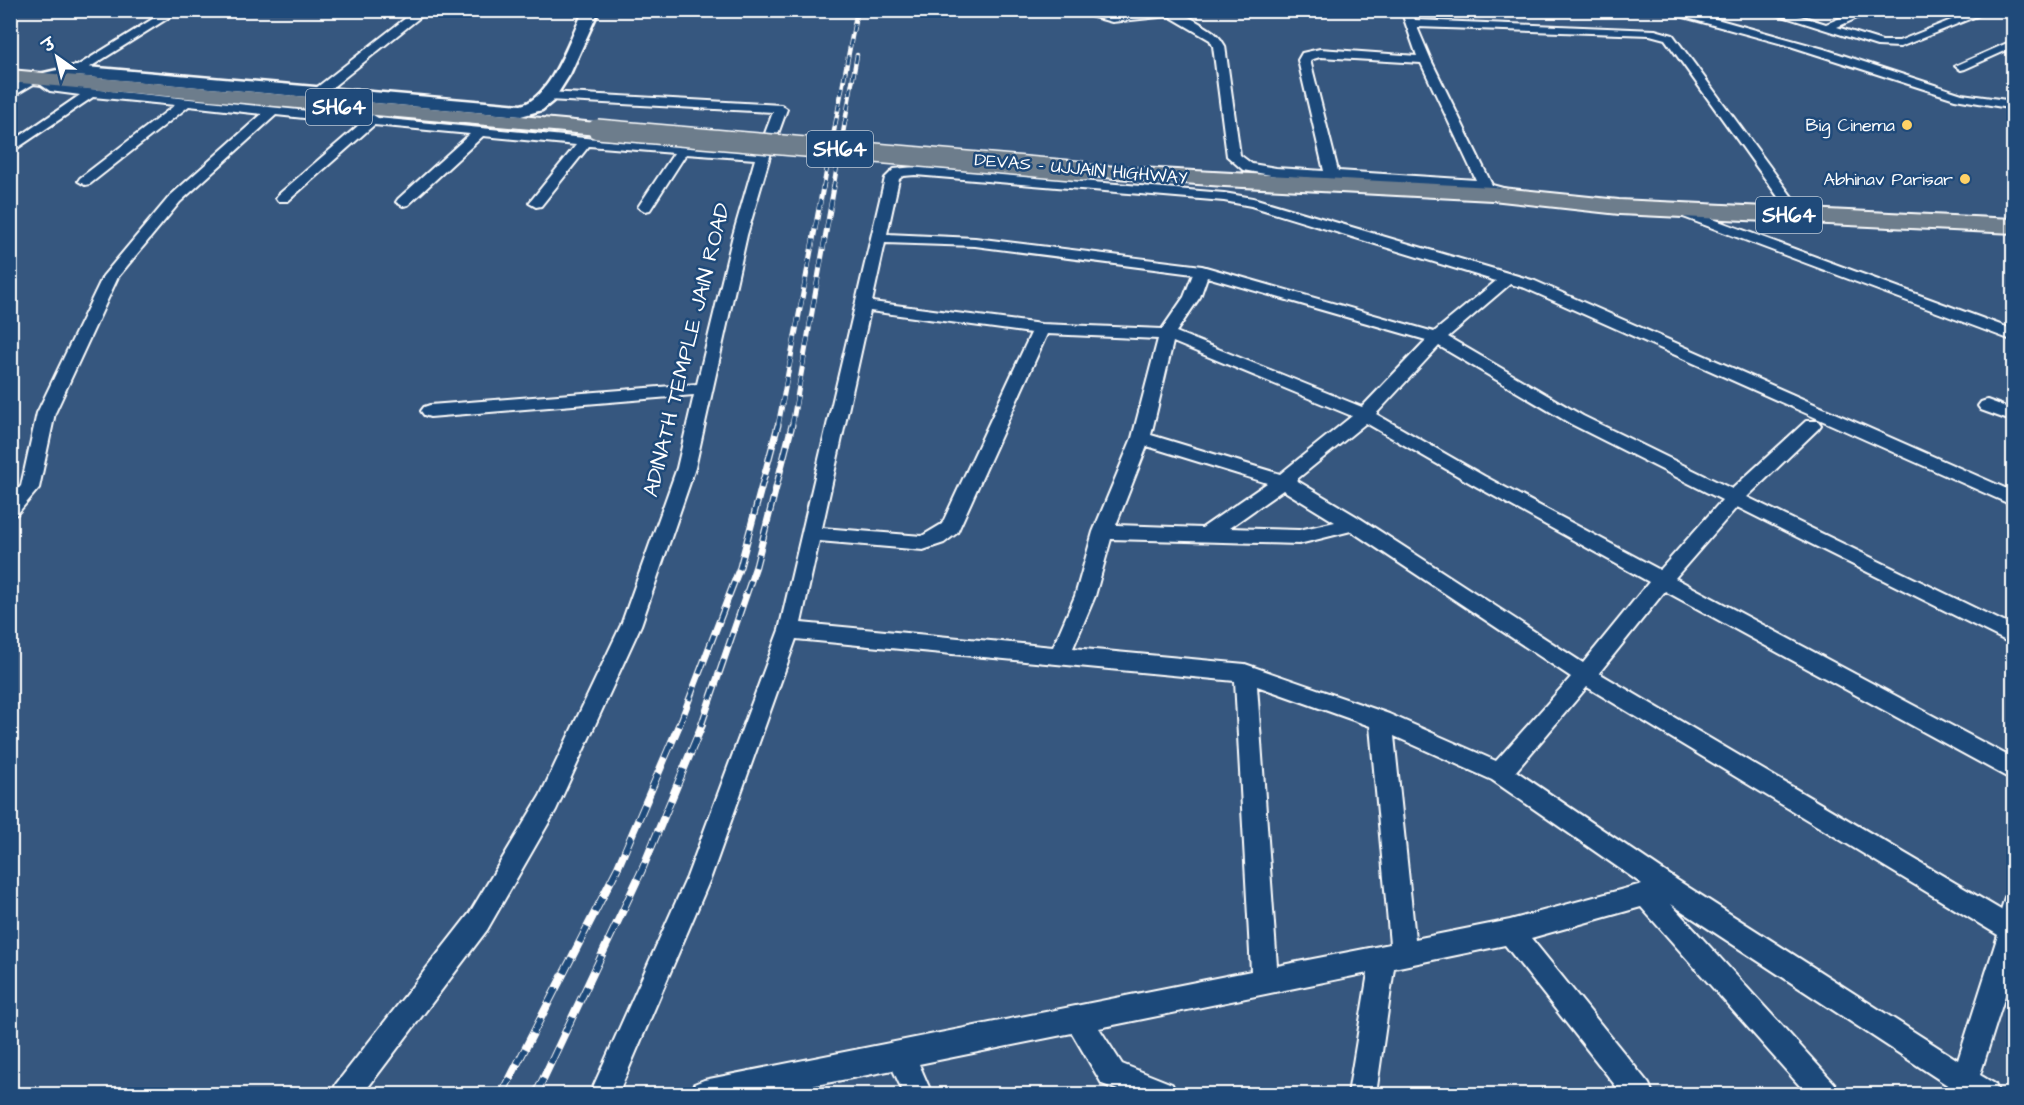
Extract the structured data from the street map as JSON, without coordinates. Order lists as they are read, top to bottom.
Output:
{
  "streets": {
    "main road": ["SH64", "DEVAS - UJJAIN HIGHWAY"],
    "street": ["ADINATH TEMPLE JAIN ROAD"]
  },
  "crossings": [
    ["SH64", "DEVAS - UJJAIN HIGHWAY"]
  ],
  "places": ["Big Cinema", "Abhinav Parisar"],
  "north": "top left"
}
